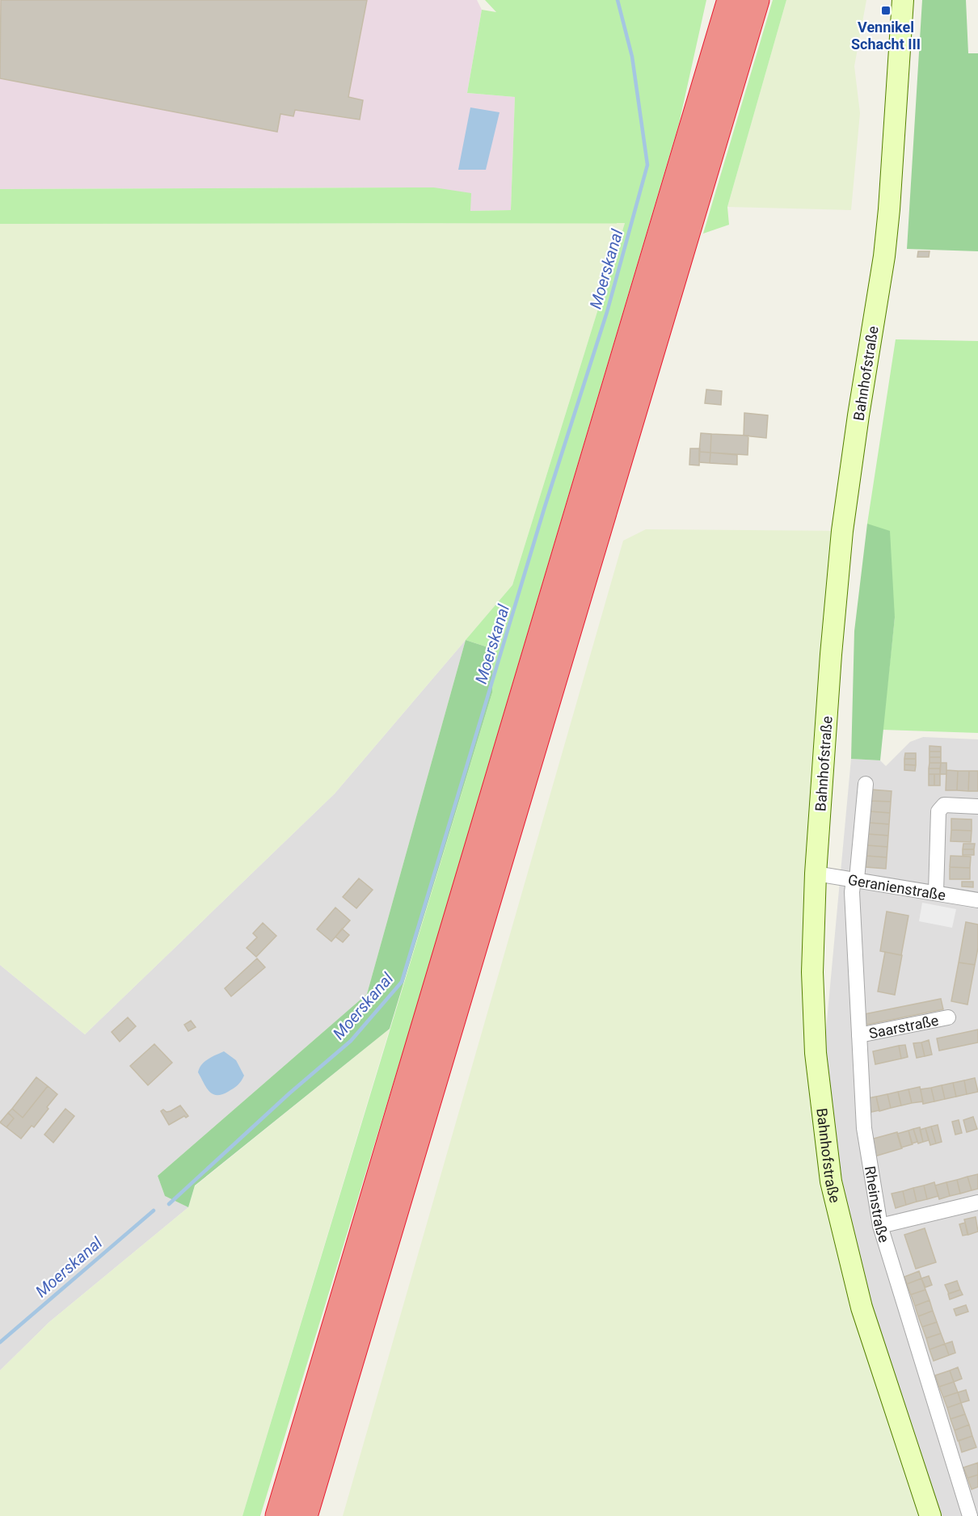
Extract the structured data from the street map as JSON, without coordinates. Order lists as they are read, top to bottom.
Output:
{
  "streets": {
    "main road": ["Bahnhofstraße"],
    "street": ["Geranienstraße", "Saarstraße", "Rheinstraße"]
  },
  "crossings": [
    ["Bahnhofstraße", "Geranienstraße"],
    ["Geranienstraße", "Rheinstraße"],
    ["Saarstraße", "Rheinstraße"]
  ],
  "water": ["Moerskanal"],
  "places": {
    "transit": ["Vennikel Schacht III"]
  }
}
